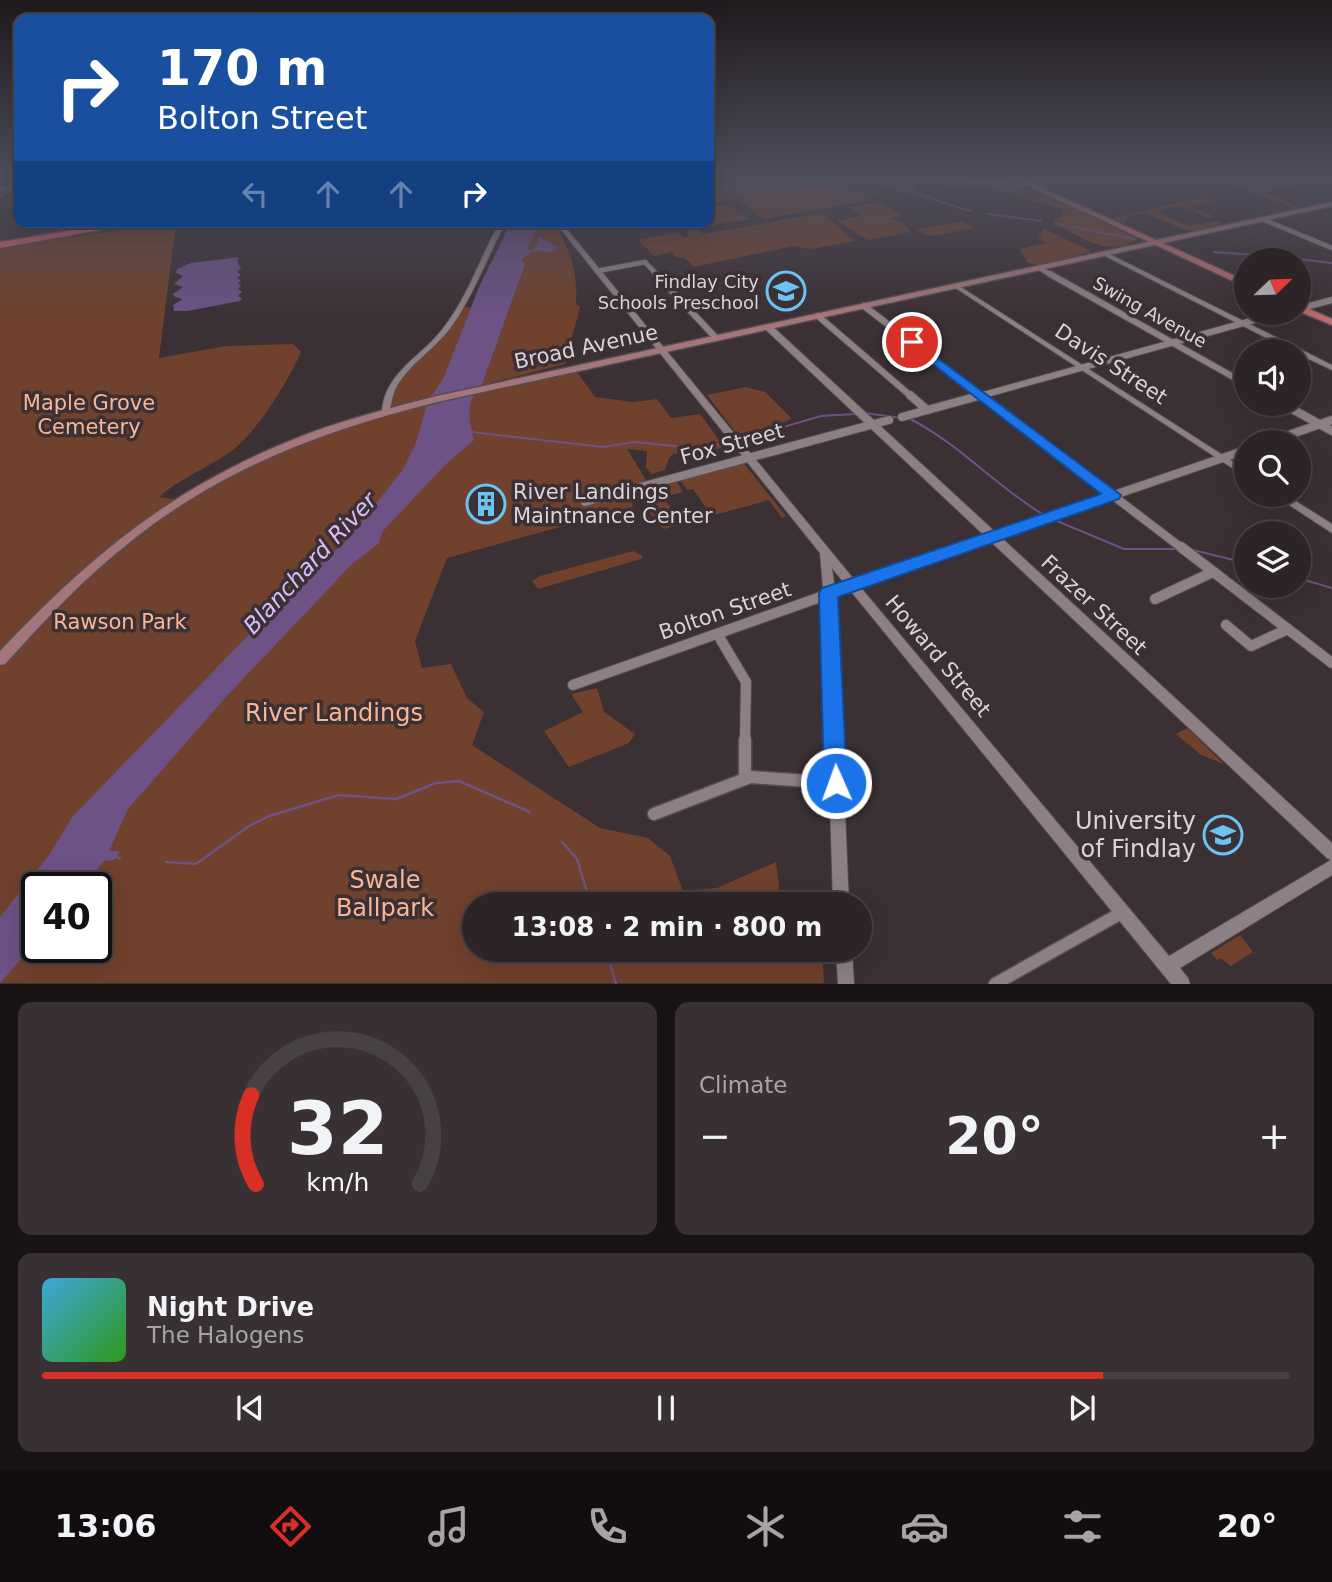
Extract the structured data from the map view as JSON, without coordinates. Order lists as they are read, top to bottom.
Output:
{
  "streets": {
    "main road": ["Broad Avenue"],
    "street": [
      "Swing Avenue",
      "Davis Street",
      "Fox Street",
      "Frazer Street",
      "Bolton Street",
      "Howard Street"
    ]
  },
  "crossings": [
    ["Swing Avenue", "Broad Avenue"],
    ["Broad Avenue", "Davis Street"],
    ["Broad Avenue", "Frazer Street"],
    ["Broad Avenue", "Howard Street"],
    ["Davis Street", "Bolton Street"],
    ["Fox Street", "Frazer Street"],
    ["Fox Street", "Howard Street"],
    ["Frazer Street", "Bolton Street"],
    ["Bolton Street", "Howard Street"]
  ],
  "water": ["Blanchard River"],
  "parks": [
    "Maple Grove Cemetery",
    "Rawson Park",
    "River Landings",
    "Swale Ballpark"
  ],
  "places": {
    "school or university": ["Findlay City Schools Preschool", "University of Findlay"],
    "building": ["River Landings Maintnance Center"]
  },
  "north": "top right",
  "page": {
    "turn": ["170 m", "Bolton Street"],
    "limit": "40",
    "trip": "13:08 · 2 min · 800 m",
    "tile": "Climate",
    "heat": ["−", "20°", "+"],
    "song": ["Night Drive", "The Halogens"],
    "tabs": ["13:06", "20°"],
    "gauge": ["32", "km/h"]
  }
}
